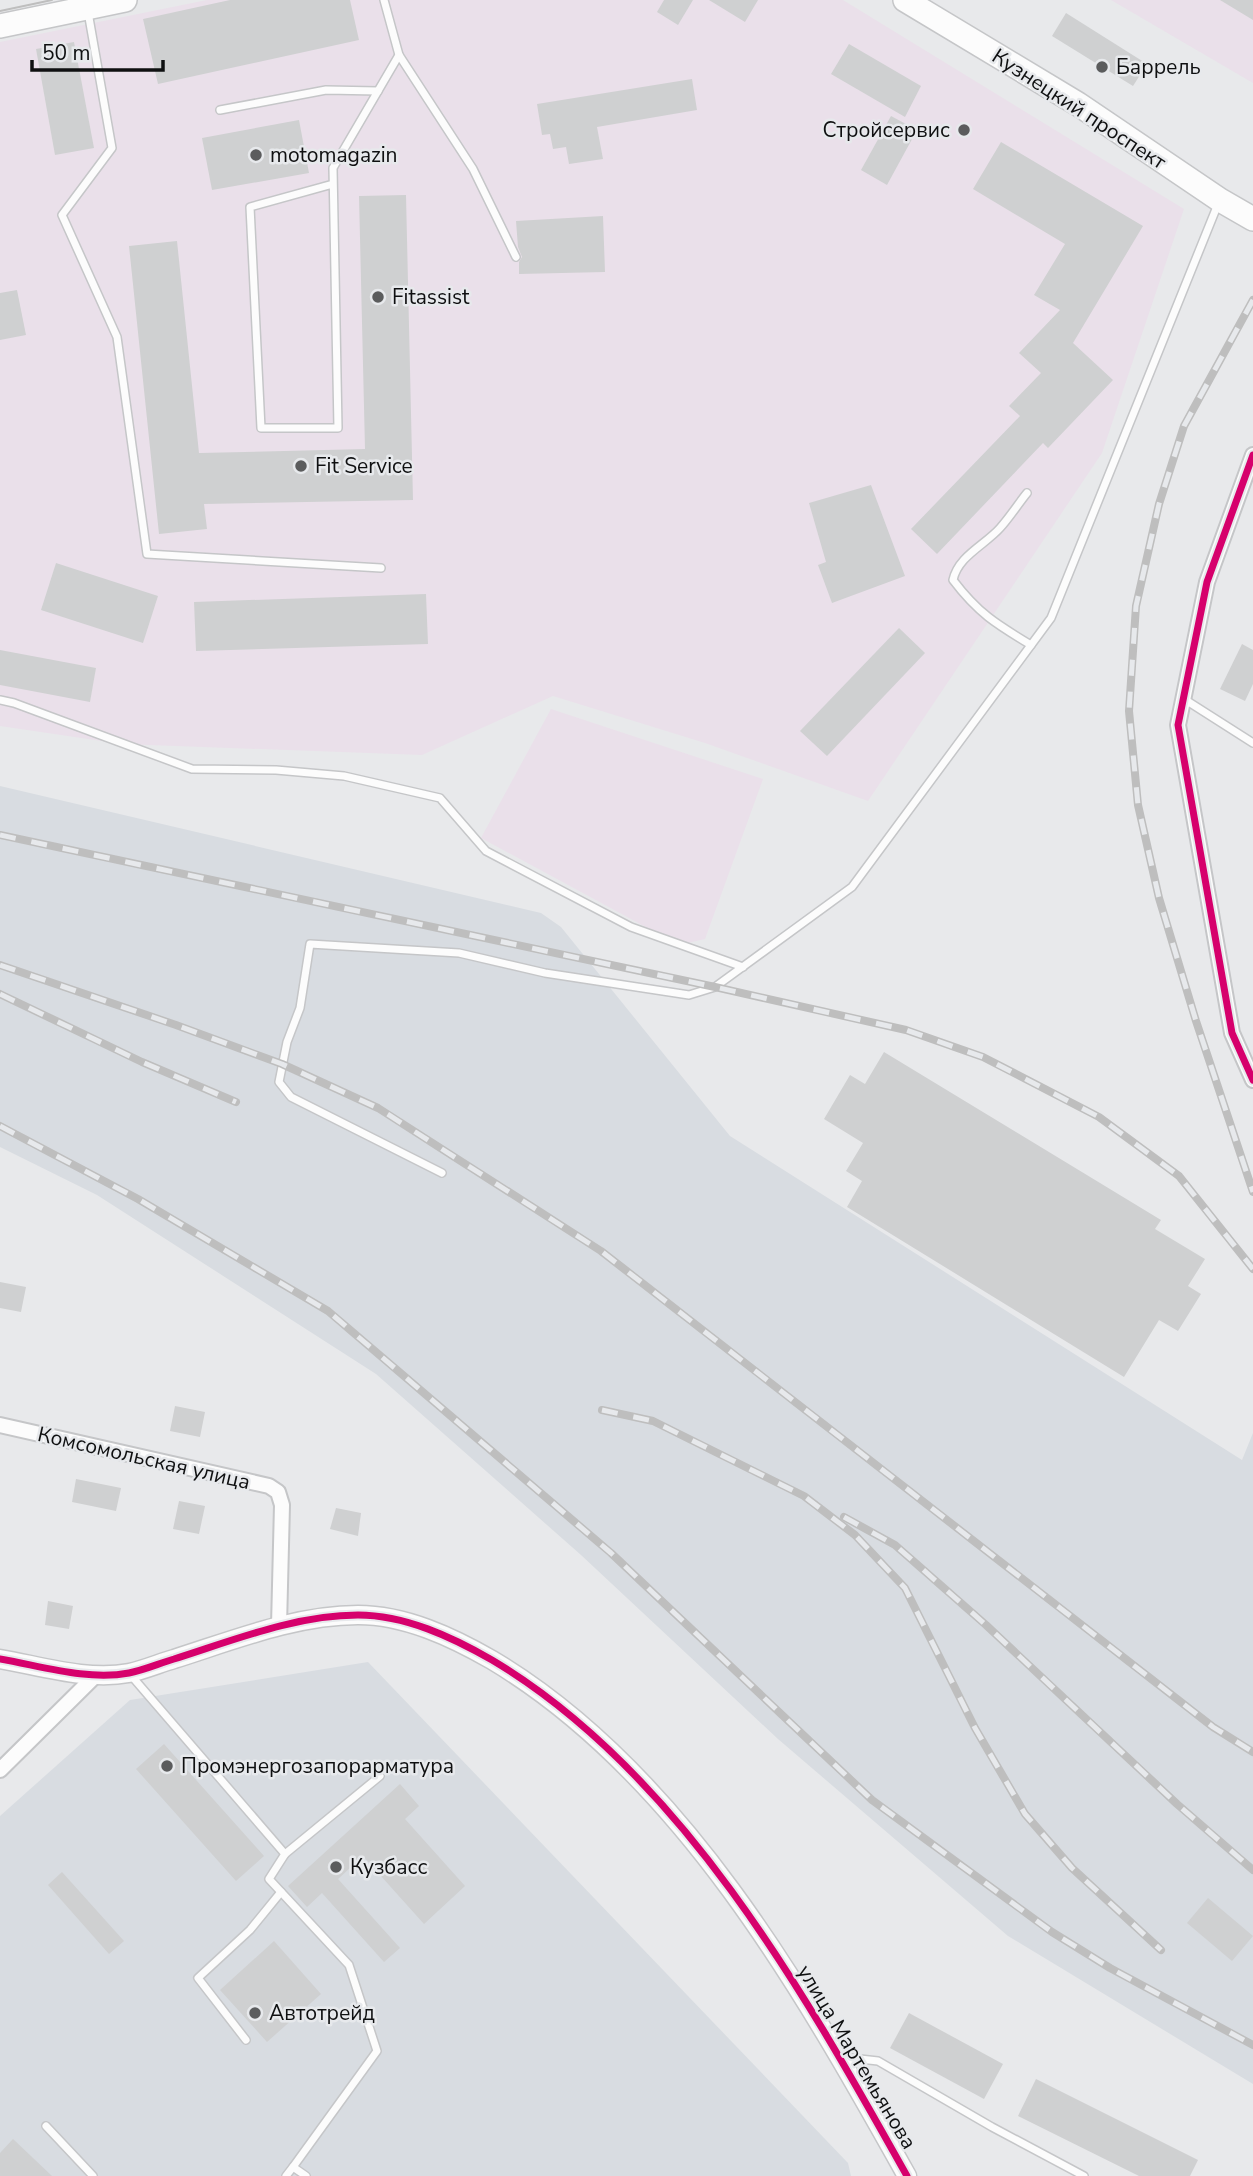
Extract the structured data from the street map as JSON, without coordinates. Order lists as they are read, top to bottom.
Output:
{
  "streets": {
    "main road": ["Кузнецкий проспект"],
    "street": ["Комсомольская улица", "улица Мартемьянова"]
  },
  "crossings": [
    ["Комсомольская улица", "улица Мартемьянова"]
  ],
  "places": [
    "Баррель",
    "Стройсервис",
    "motomagazin",
    "Fitassist",
    "Fit Service",
    "Промэнергозапорарматура",
    "Кузбасс",
    "Автотрейд"
  ],
  "scale_bar": "50 m"
}
